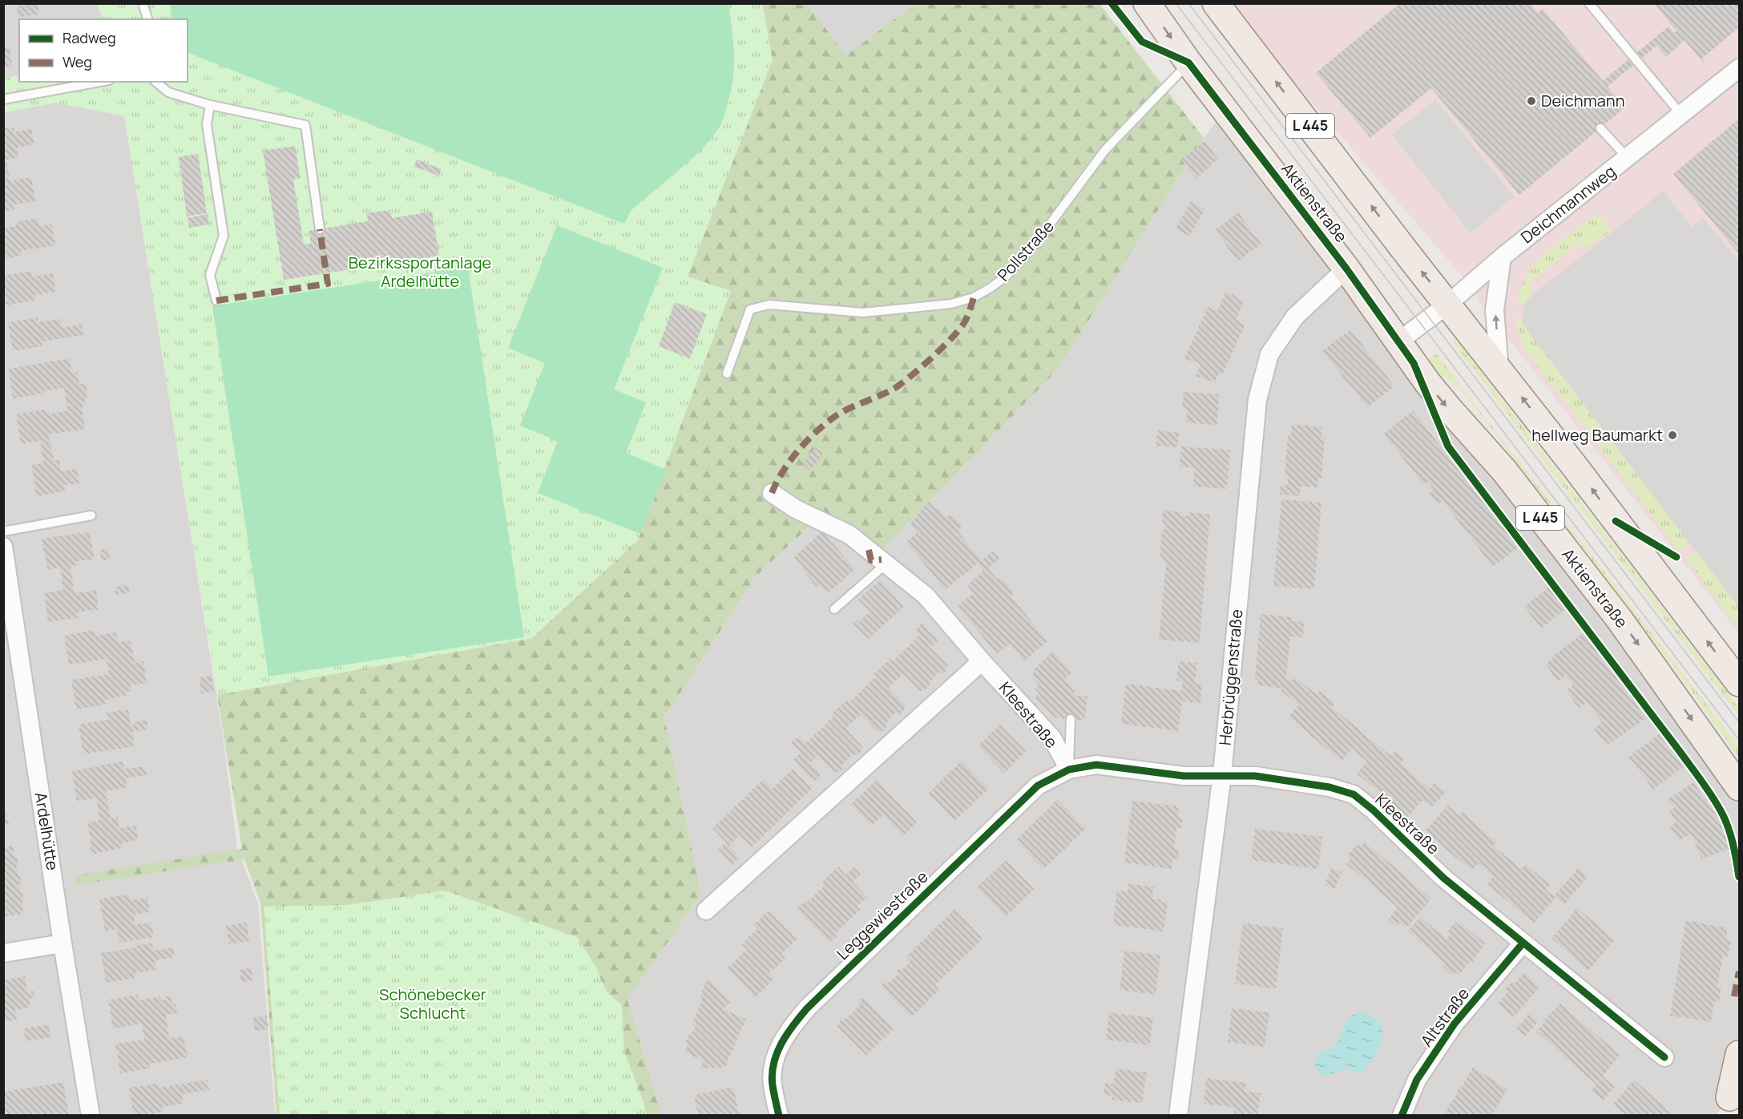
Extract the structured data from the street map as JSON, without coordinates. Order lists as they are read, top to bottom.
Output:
{
  "streets": {
    "main road": ["L 445", "Aktienstraße"],
    "street": [
      "Deichmannweg",
      "Herbrüggenstraße",
      "Kleestraße",
      "Ardelhütte",
      "Leggewiestraße",
      "Altstraße"
    ],
    "lane": ["Pollstraße"]
  },
  "crossings": [
    ["L 445", "Deichmannweg"],
    ["Aktienstraße", "Deichmannweg"],
    ["Aktienstraße", "Pollstraße"],
    ["Aktienstraße", "Herbrüggenstraße"],
    ["Herbrüggenstraße", "Kleestraße"],
    ["Kleestraße", "Leggewiestraße"],
    ["Kleestraße", "Altstraße"]
  ],
  "parks": ["Bezirkssportanlage Ardelhütte", "Schönebecker Schlucht"],
  "places": ["Deichmann", "hellweg Baumarkt"],
  "legend": ["Radweg", "Weg"]
}
